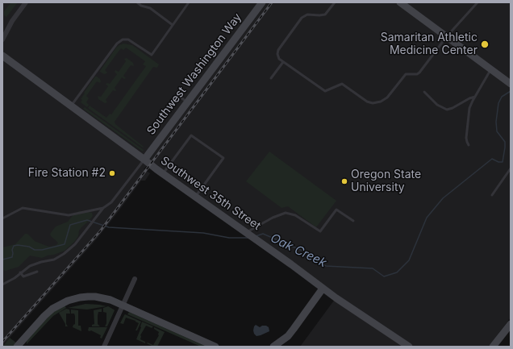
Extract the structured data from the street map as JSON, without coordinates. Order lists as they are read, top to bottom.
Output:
{
  "streets": {
    "street": ["Southwest Washington Way", "Southwest 35th Street"]
  },
  "crossings": [
    ["Southwest Washington Way", "Southwest 35th Street"]
  ],
  "water": ["Oak Creek"],
  "places": ["Samaritan Athletic Medicine Center", "Fire Station #2", "Oregon State University"]
}
